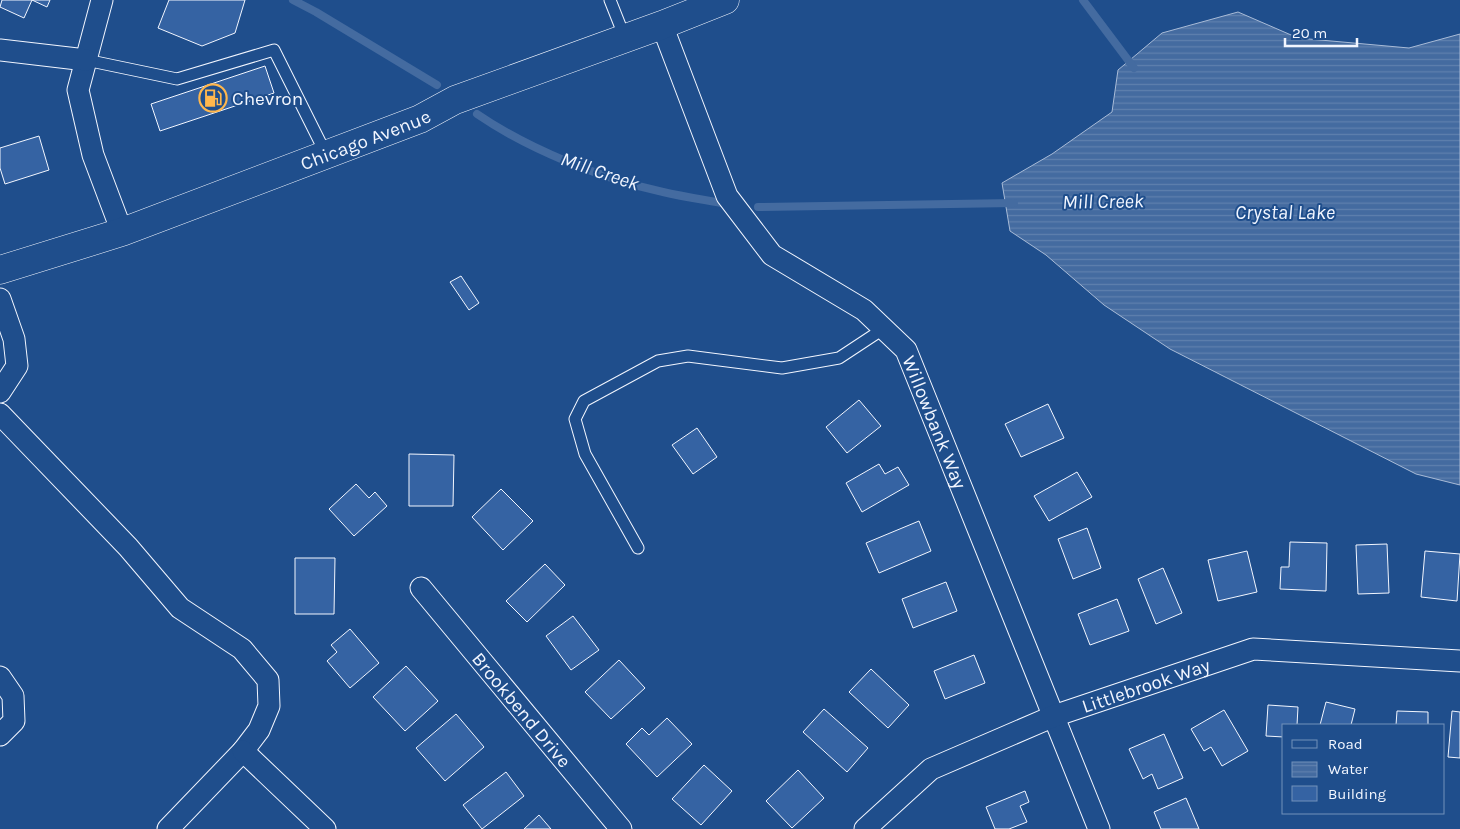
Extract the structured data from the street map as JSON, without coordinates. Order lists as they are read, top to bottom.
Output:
{
  "streets": {
    "street": [
      "Chicago Avenue",
      "Willowbank Way",
      "Littlebrook Way",
      "Brookbend Drive"
    ]
  },
  "crossings": [
    ["Chicago Avenue", "Willowbank Way"],
    ["Willowbank Way", "Littlebrook Way"]
  ],
  "water": ["Mill Creek", "Crystal Lake"],
  "places": {
    "fuel station": ["Chevron"]
  },
  "legend": ["Road", "Water", "Building"],
  "scale_bar": "20 m"
}
